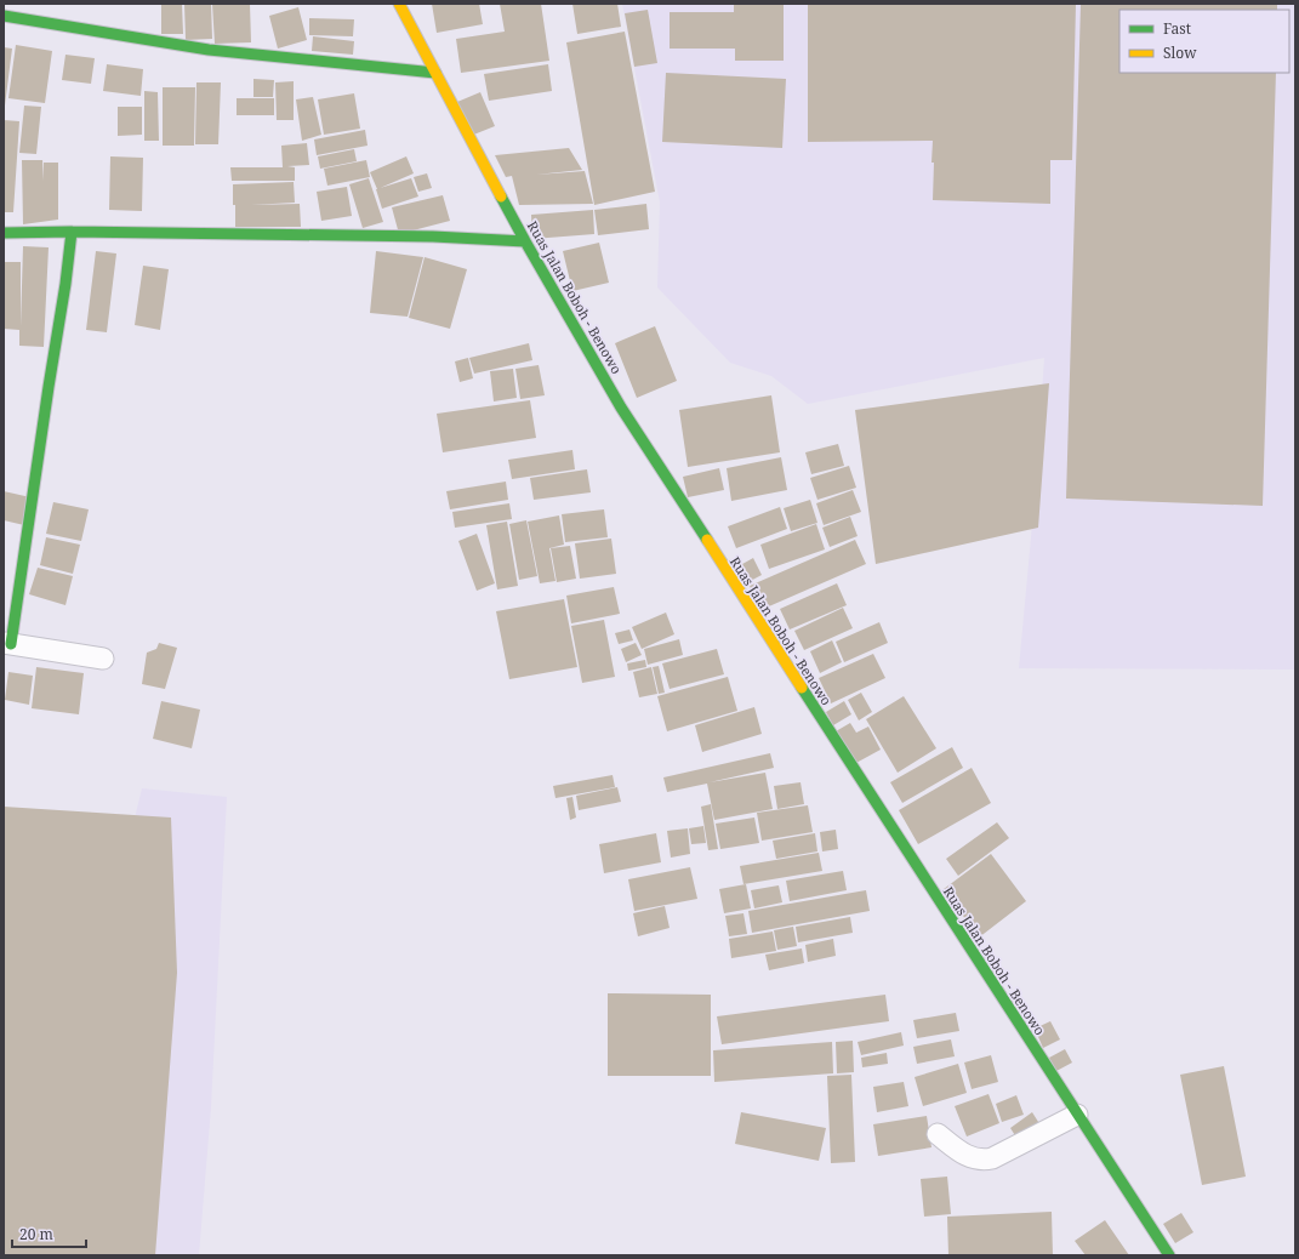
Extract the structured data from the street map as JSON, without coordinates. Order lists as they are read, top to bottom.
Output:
{
  "streets": {
    "main road": ["Ruas Jalan Boboh - Benowo"]
  },
  "legend": ["Fast", "Slow"],
  "scale_bar": "20 m"
}
